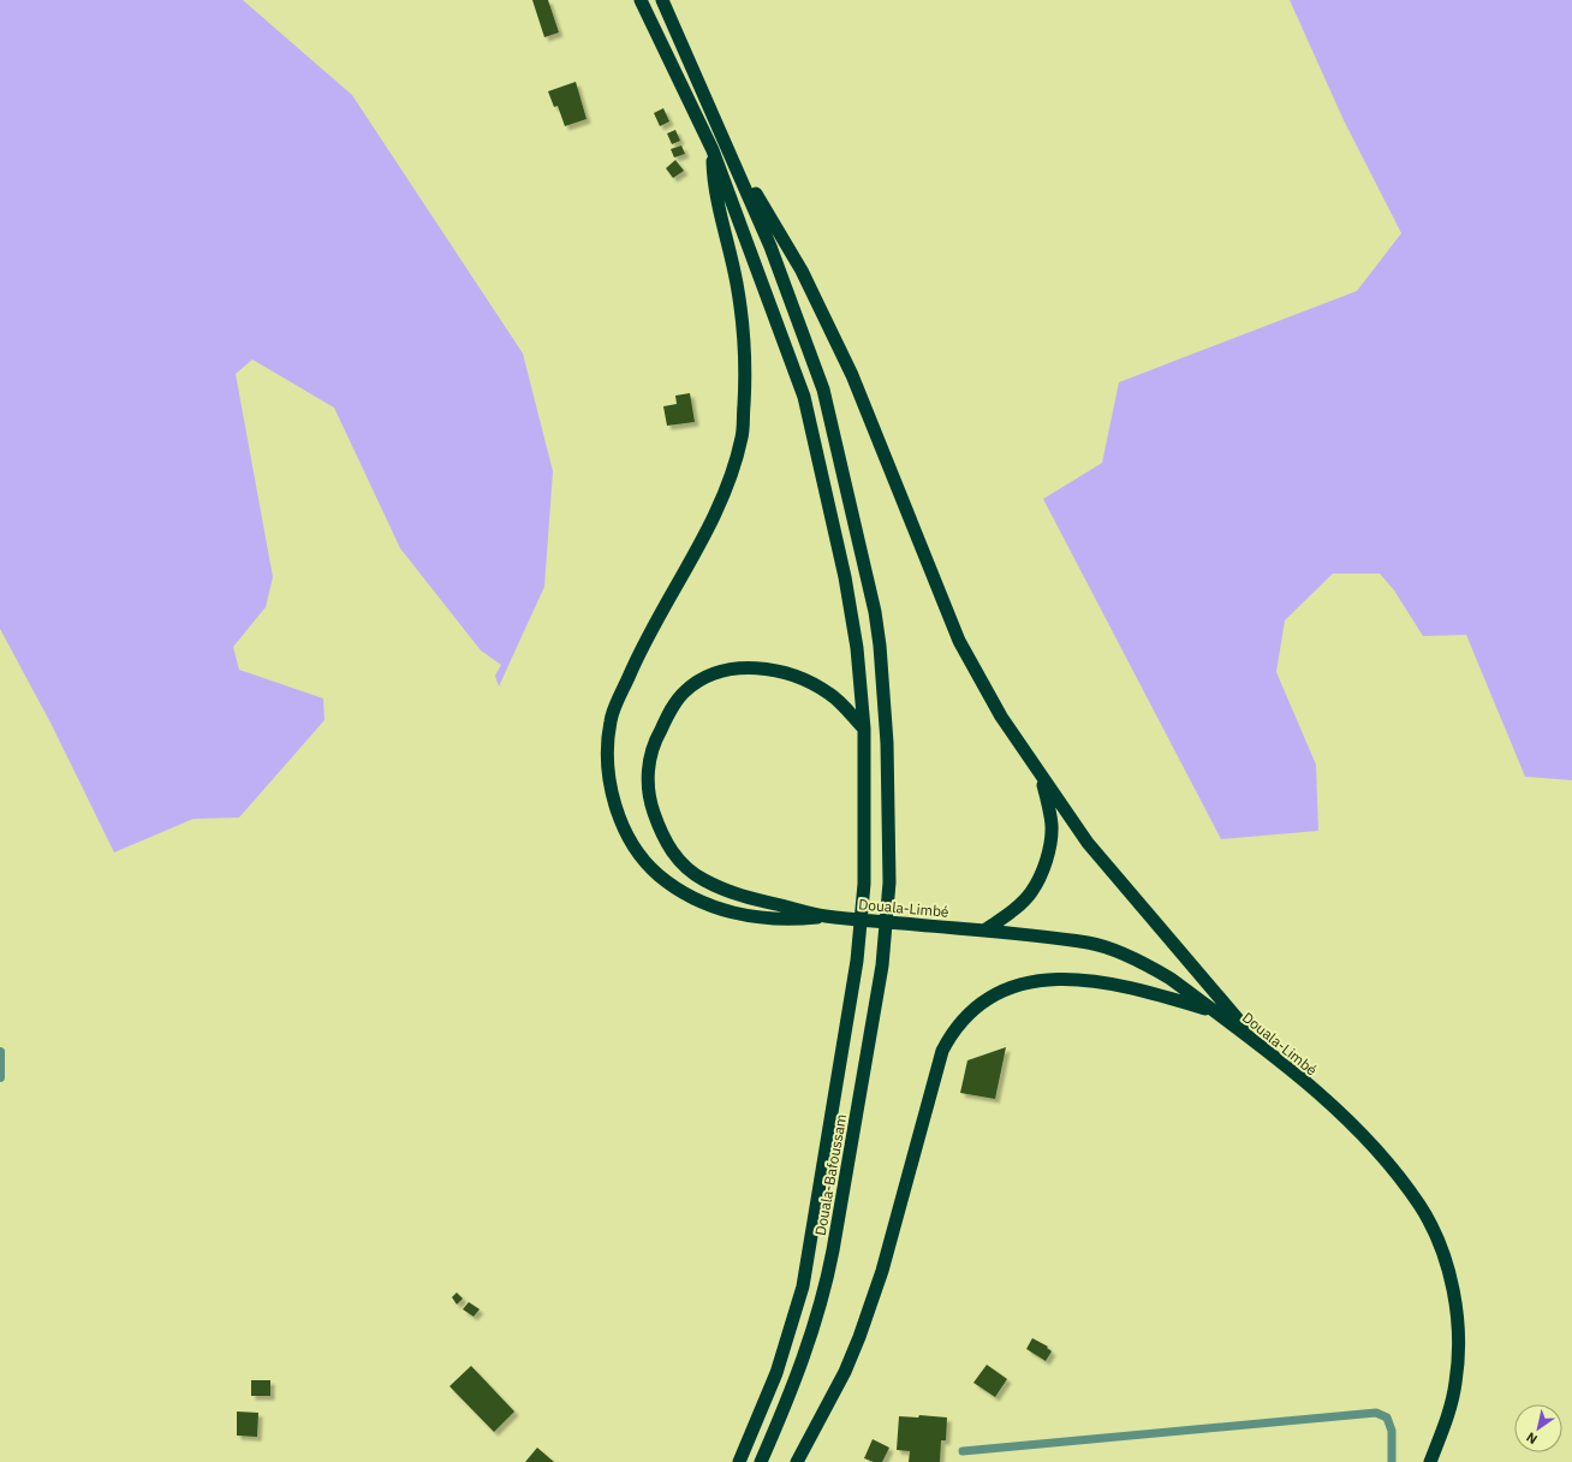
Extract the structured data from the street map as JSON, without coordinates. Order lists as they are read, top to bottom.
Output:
{
  "streets": {
    "highway": ["Douala-Limbé", "Douala-Bafoussam"]
  },
  "north": "bottom left"
}
